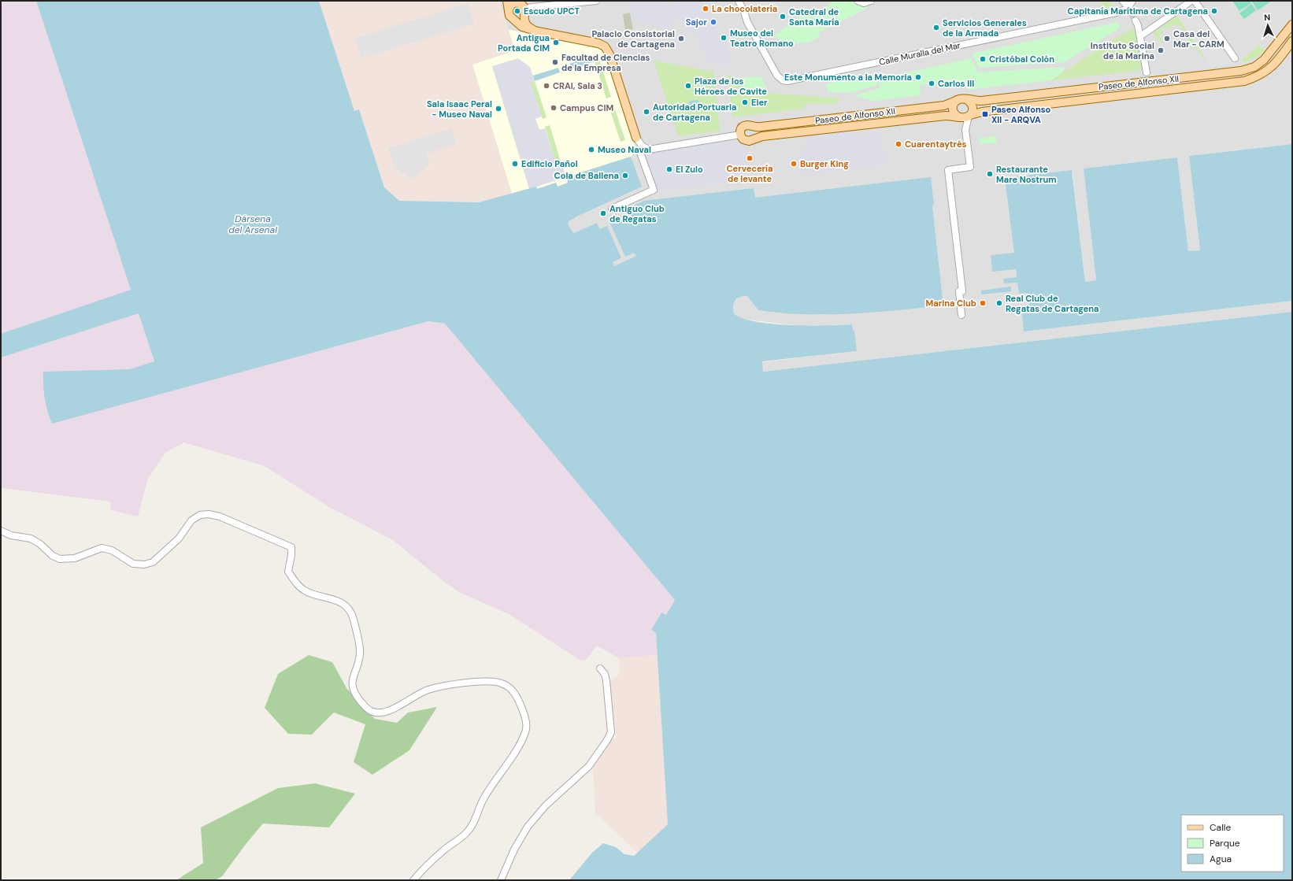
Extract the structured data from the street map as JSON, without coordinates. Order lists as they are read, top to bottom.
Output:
{
  "streets": {
    "main road": ["Paseo de Alfonso XII"],
    "street": ["Calle Muralla del Mar"]
  },
  "water": ["Dársena del Arsenal"],
  "places": {
    "other": [
      "La chocolatería",
      "Escudo UPCT",
      "Capitanía Marítima de Cartagena",
      "Catedral de Santa María",
      "Sajor",
      "Servicios Generales de la Armada",
      "Museo del Teatro Romano",
      "Palacio Consistorial de Cartagena",
      "Casa del Mar - CARM",
      "Antigua Portada CIM",
      "Instituto Social de la Marina",
      "Cristóbal Colón",
      "Facultad de Ciencias de la Empresa",
      "Este Monumento a la Memoria",
      "Carlos III",
      "CRAI, Sala 3",
      "Plaza de los Héroes de Cavite",
      "Eier",
      "Campus CIM",
      "Sala Isaac Peral - Museo Naval",
      "Autoridad Portuaria de Cartagena",
      "Cuarentaytrés",
      "Museo Naval",
      "Cervecería de levante",
      "Edificio Pañol",
      "Burger King",
      "El Zulo",
      "Restaurante Mare Nostrum",
      "Cola de Ballena",
      "Antiguo Club de Regatas",
      "Marina Club",
      "Real Club de Regatas de Cartagena"
    ],
    "transit": ["Paseo Alfonso XII - ARQVA"]
  },
  "legend": ["Calle", "Parque", "Agua"],
  "north": "top"
}
